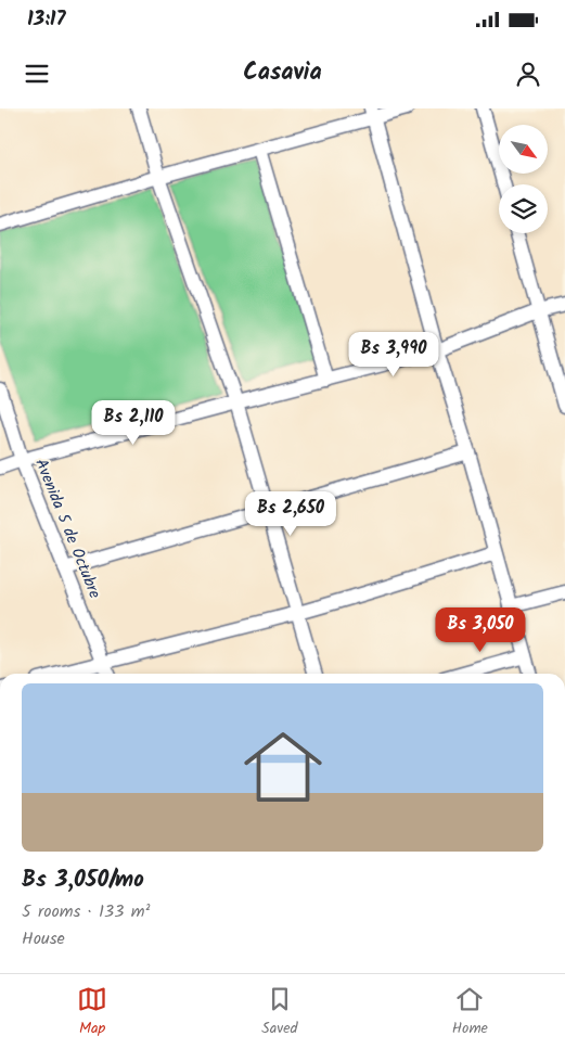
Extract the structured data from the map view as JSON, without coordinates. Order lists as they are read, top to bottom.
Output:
{
  "streets": {
    "street": ["Avenida 5 de Octubre"]
  },
  "north": "bottom right",
  "page": {
    "status": "13:17",
    "header": "Casavia",
    "price": [
      "Bs 3,990",
      "Bs 2,110",
      "Bs 2,650",
      "Bs 3,050"
    ],
    "list": [
      {
        "name": "Bs 3,050/mo",
        "note": "5 rooms · 133 m² · House"
      }
    ],
    "tabs": ["Map", "Saved", "Home"]
  }
}
